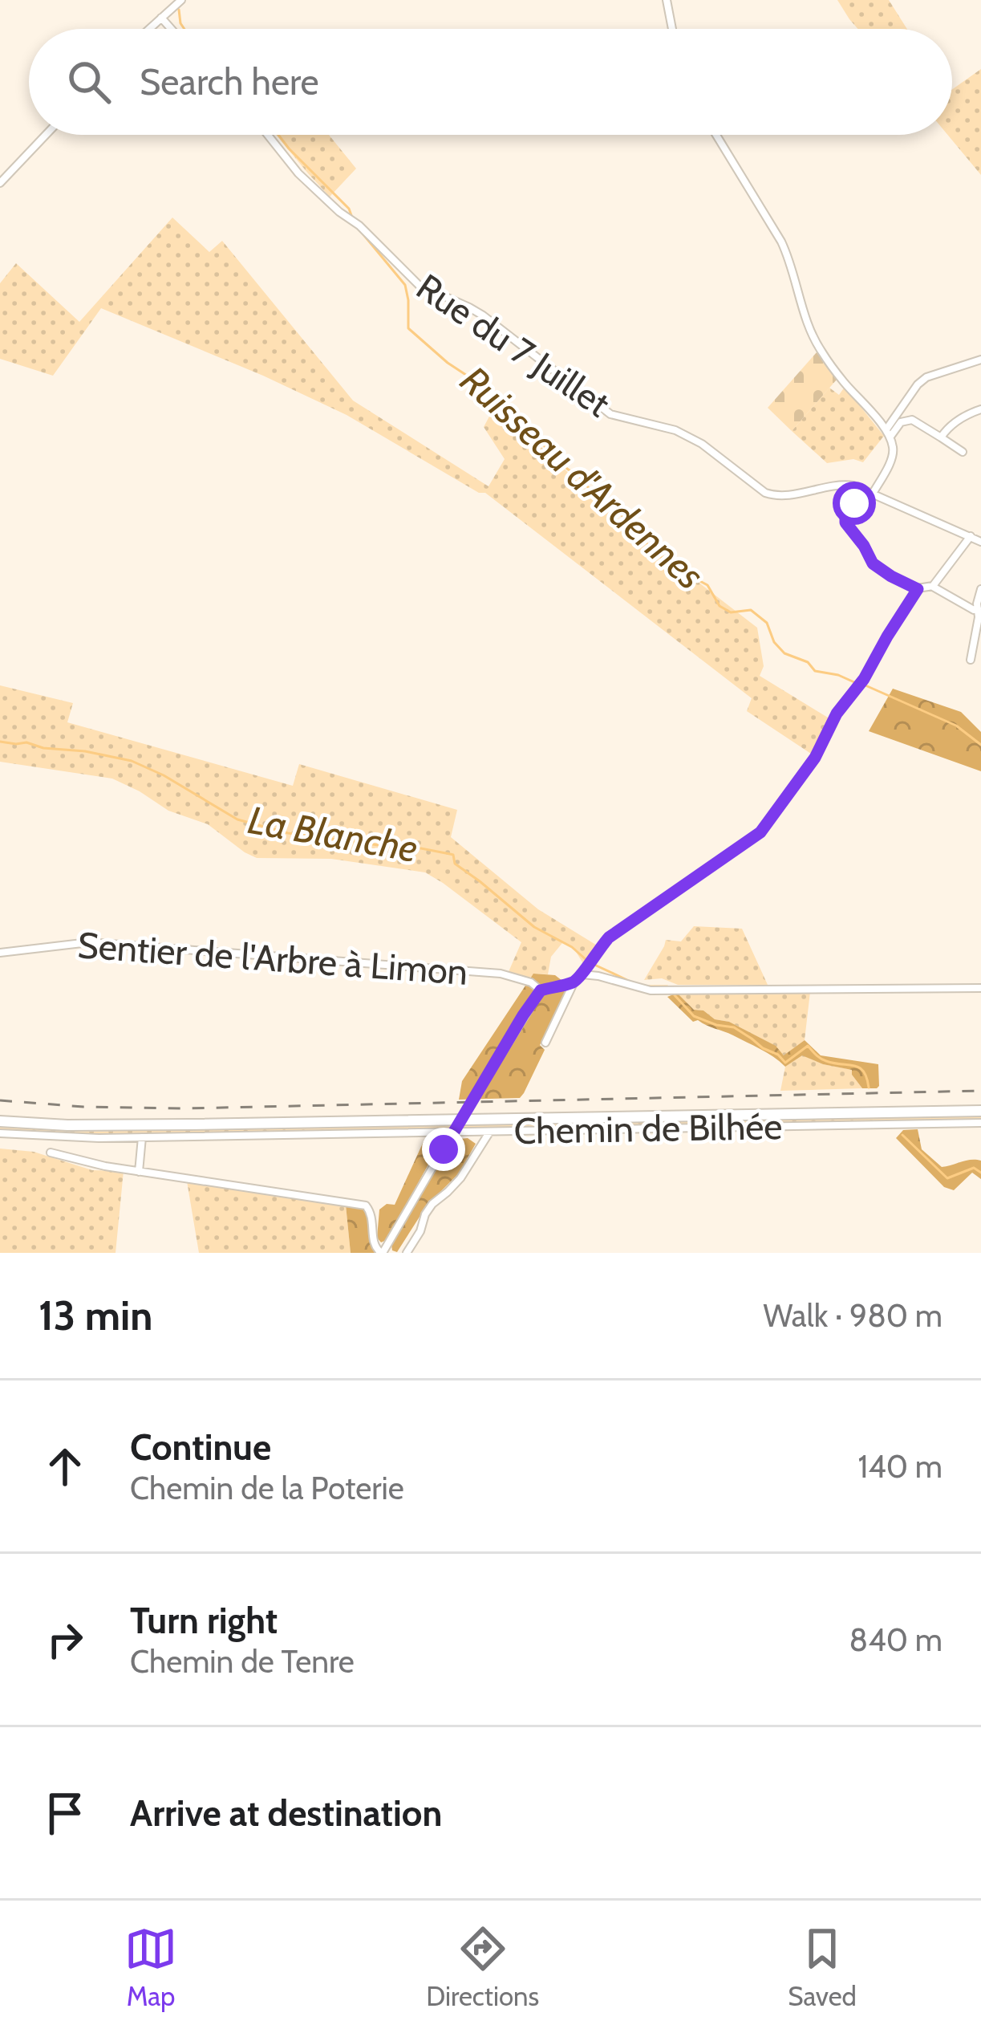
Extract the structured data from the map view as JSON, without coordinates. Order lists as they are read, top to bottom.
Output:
{
  "streets": {
    "street": ["Rue du 7 Juillet", "Sentier de l'Arbre à Limon", "Chemin de Bilhée"]
  },
  "water": ["Ruisseau d'Ardennes", "La Blanche"],
  "page": {
    "search": "Search here",
    "heading": ["13 min", "Walk · 980 m"],
    "list": [
      ["Continue", "Chemin de la Poterie", "140 m"],
      ["Turn right", "Chemin de Tenre", "840 m"],
      "Arrive at destination"
    ],
    "nav": ["Map", "Directions", "Saved"]
  }
}
